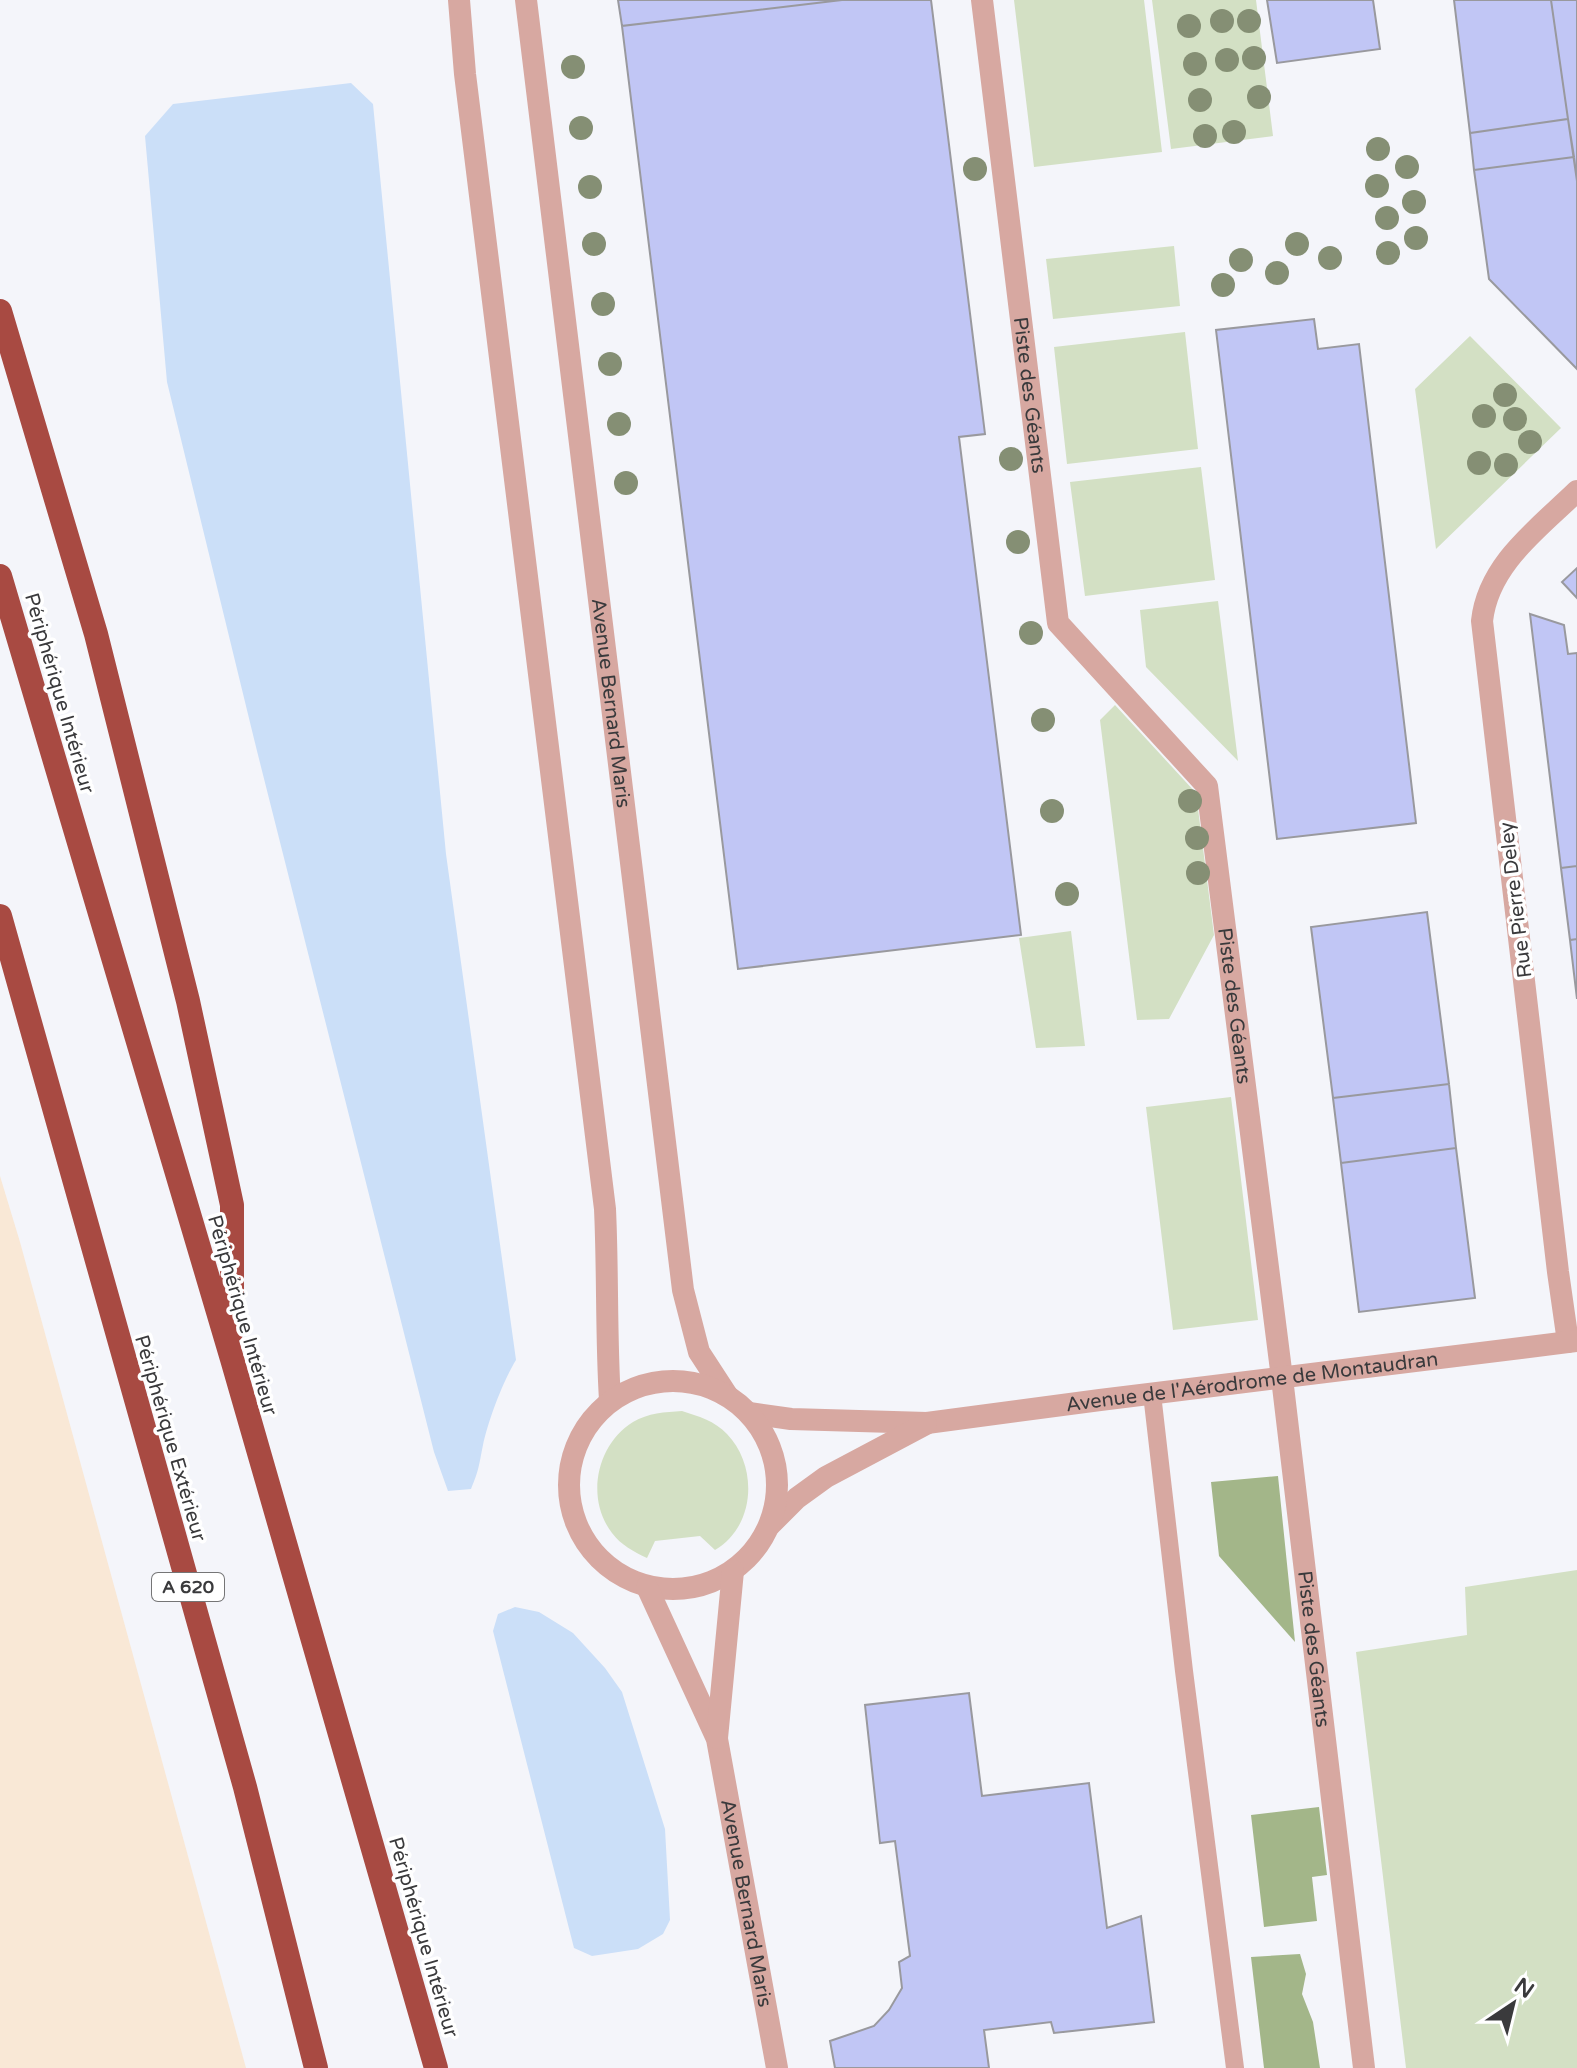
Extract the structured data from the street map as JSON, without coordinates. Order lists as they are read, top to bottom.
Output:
{
  "streets": {
    "highway": ["Périphérique Intérieur", "Périphérique Extérieur", "A 620"],
    "street": [
      "Piste des Géants",
      "Avenue Bernard Maris",
      "Rue Pierre Deley",
      "Avenue de l'Aérodrome de Montaudran"
    ]
  },
  "crossings": [
    ["Piste des Géants", "Avenue de l'Aérodrome de Montaudran"],
    ["Avenue Bernard Maris", "Avenue de l'Aérodrome de Montaudran"],
    ["Rue Pierre Deley", "Avenue de l'Aérodrome de Montaudran"]
  ],
  "north": "top right"
}
